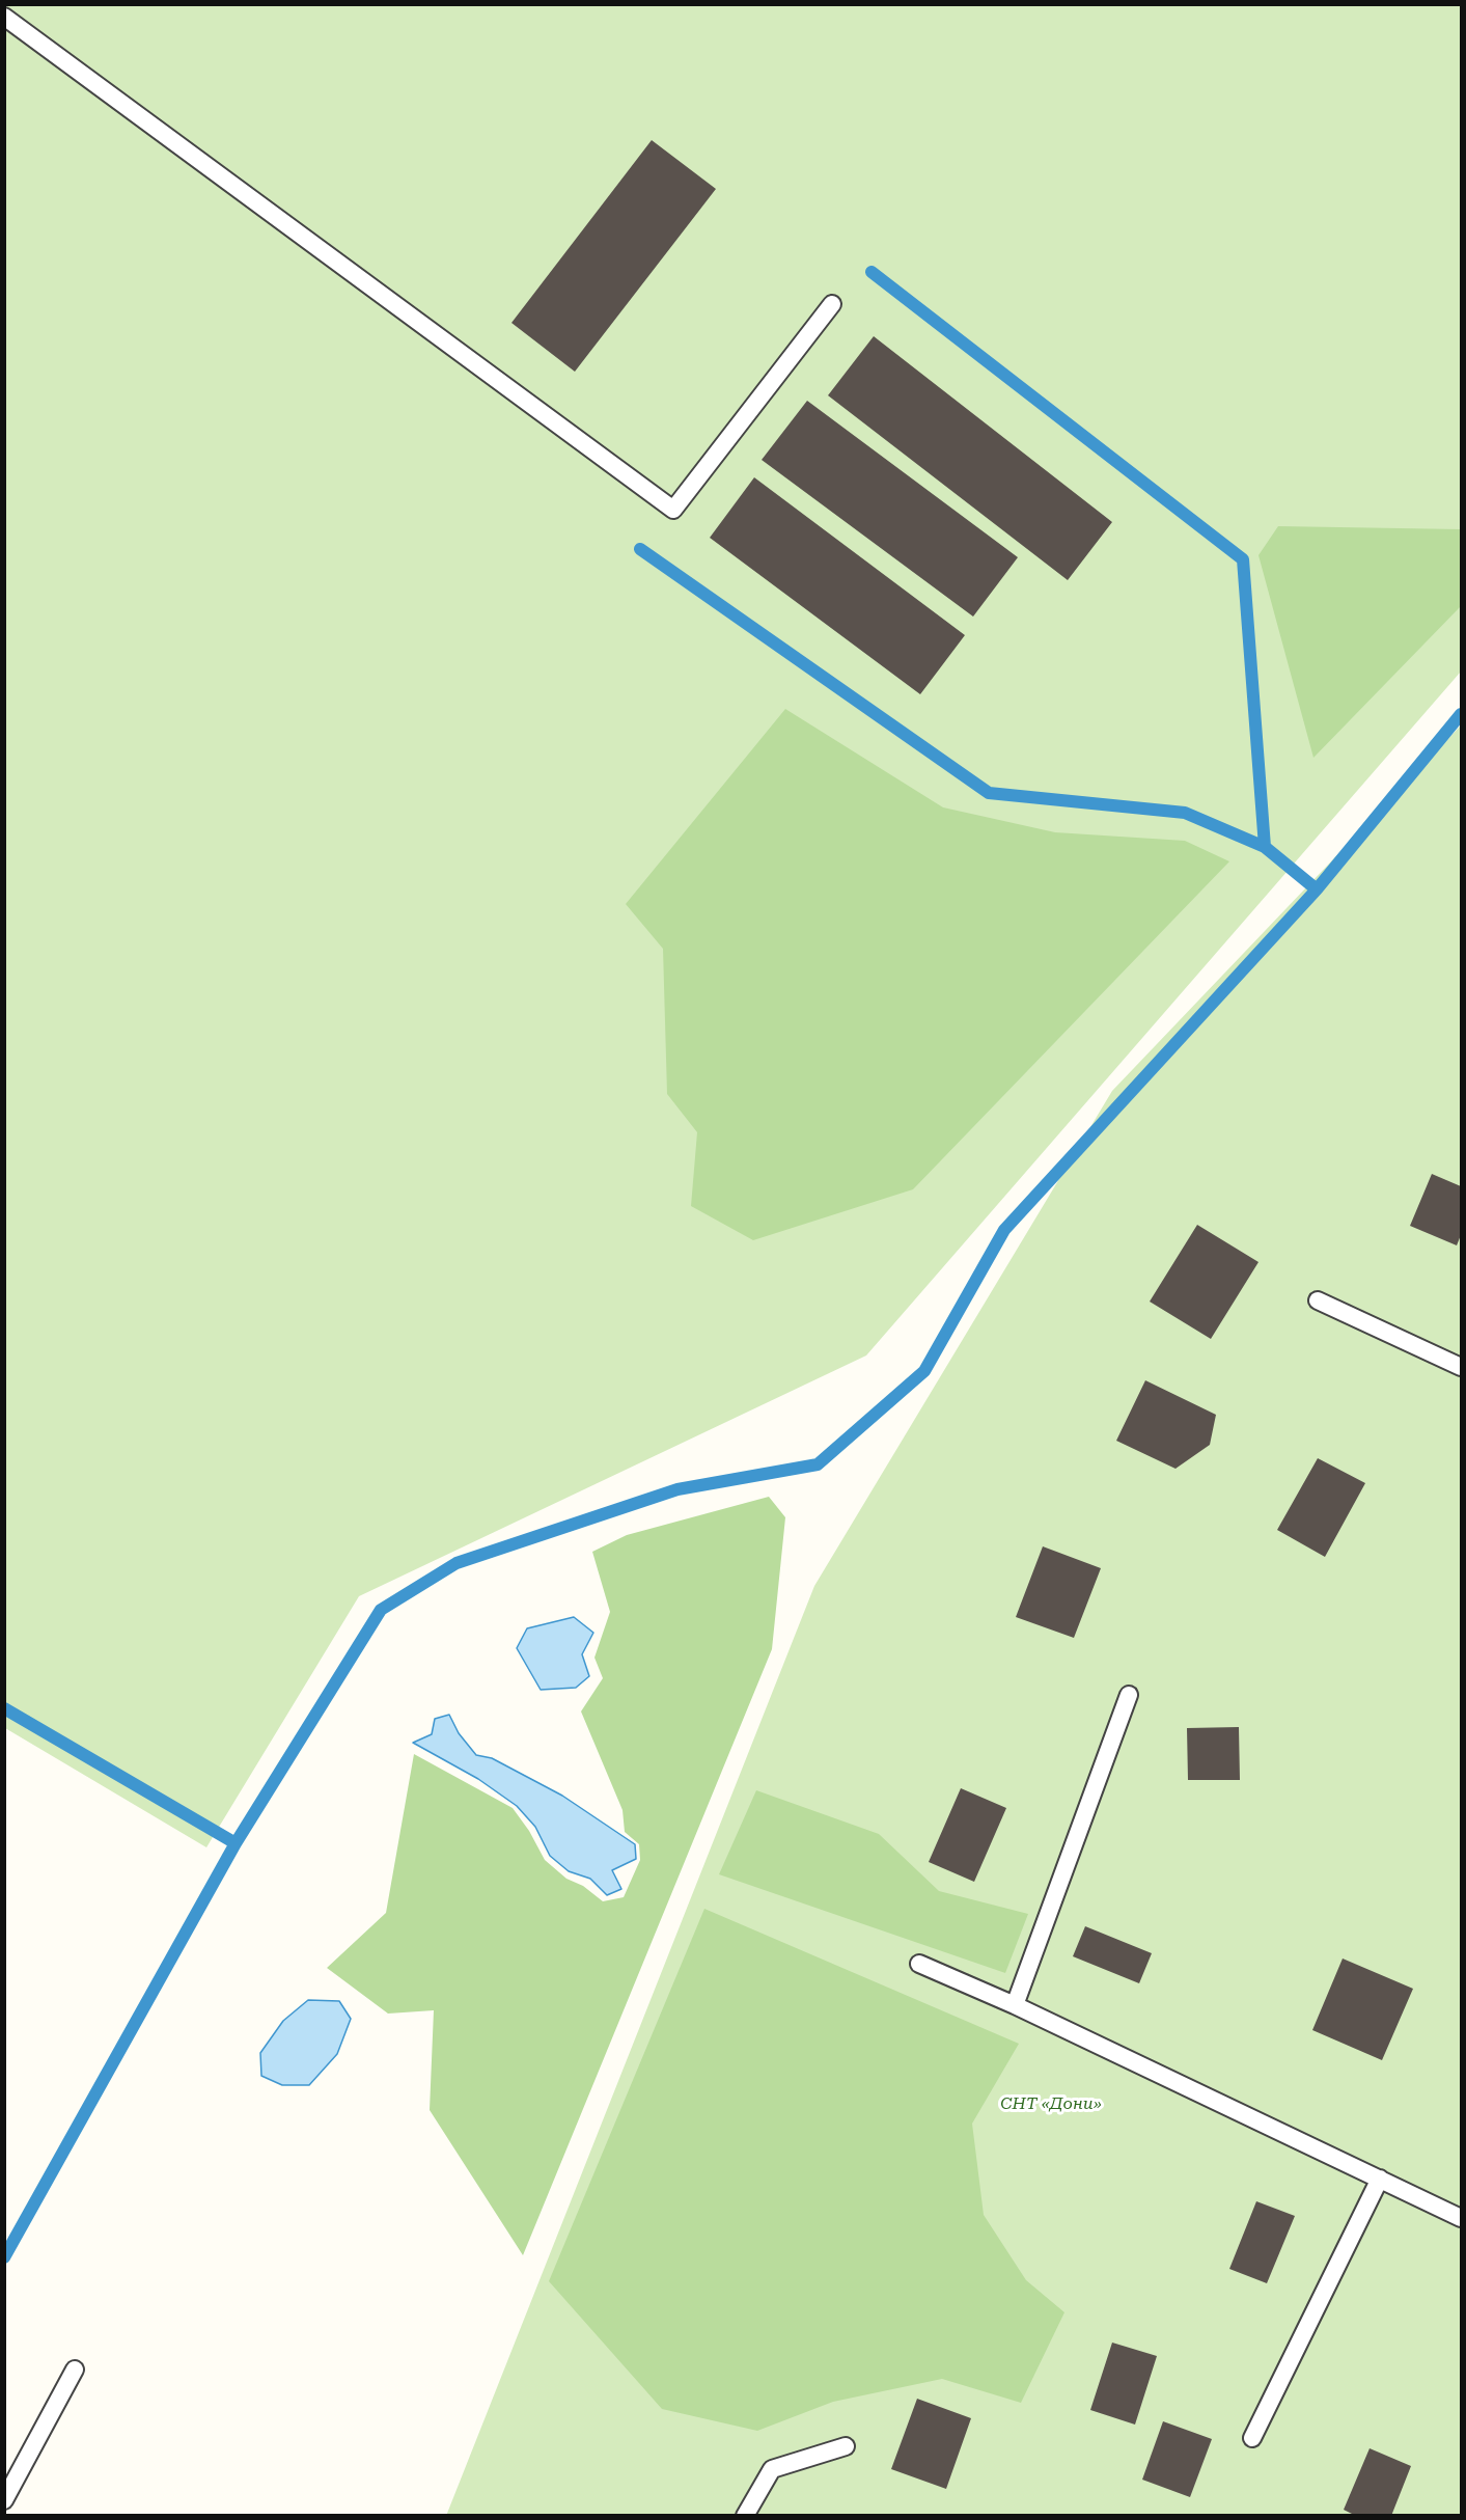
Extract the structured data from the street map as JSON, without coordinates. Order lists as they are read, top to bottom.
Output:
{
  "parks": ["СНТ «Дони»"]
}
